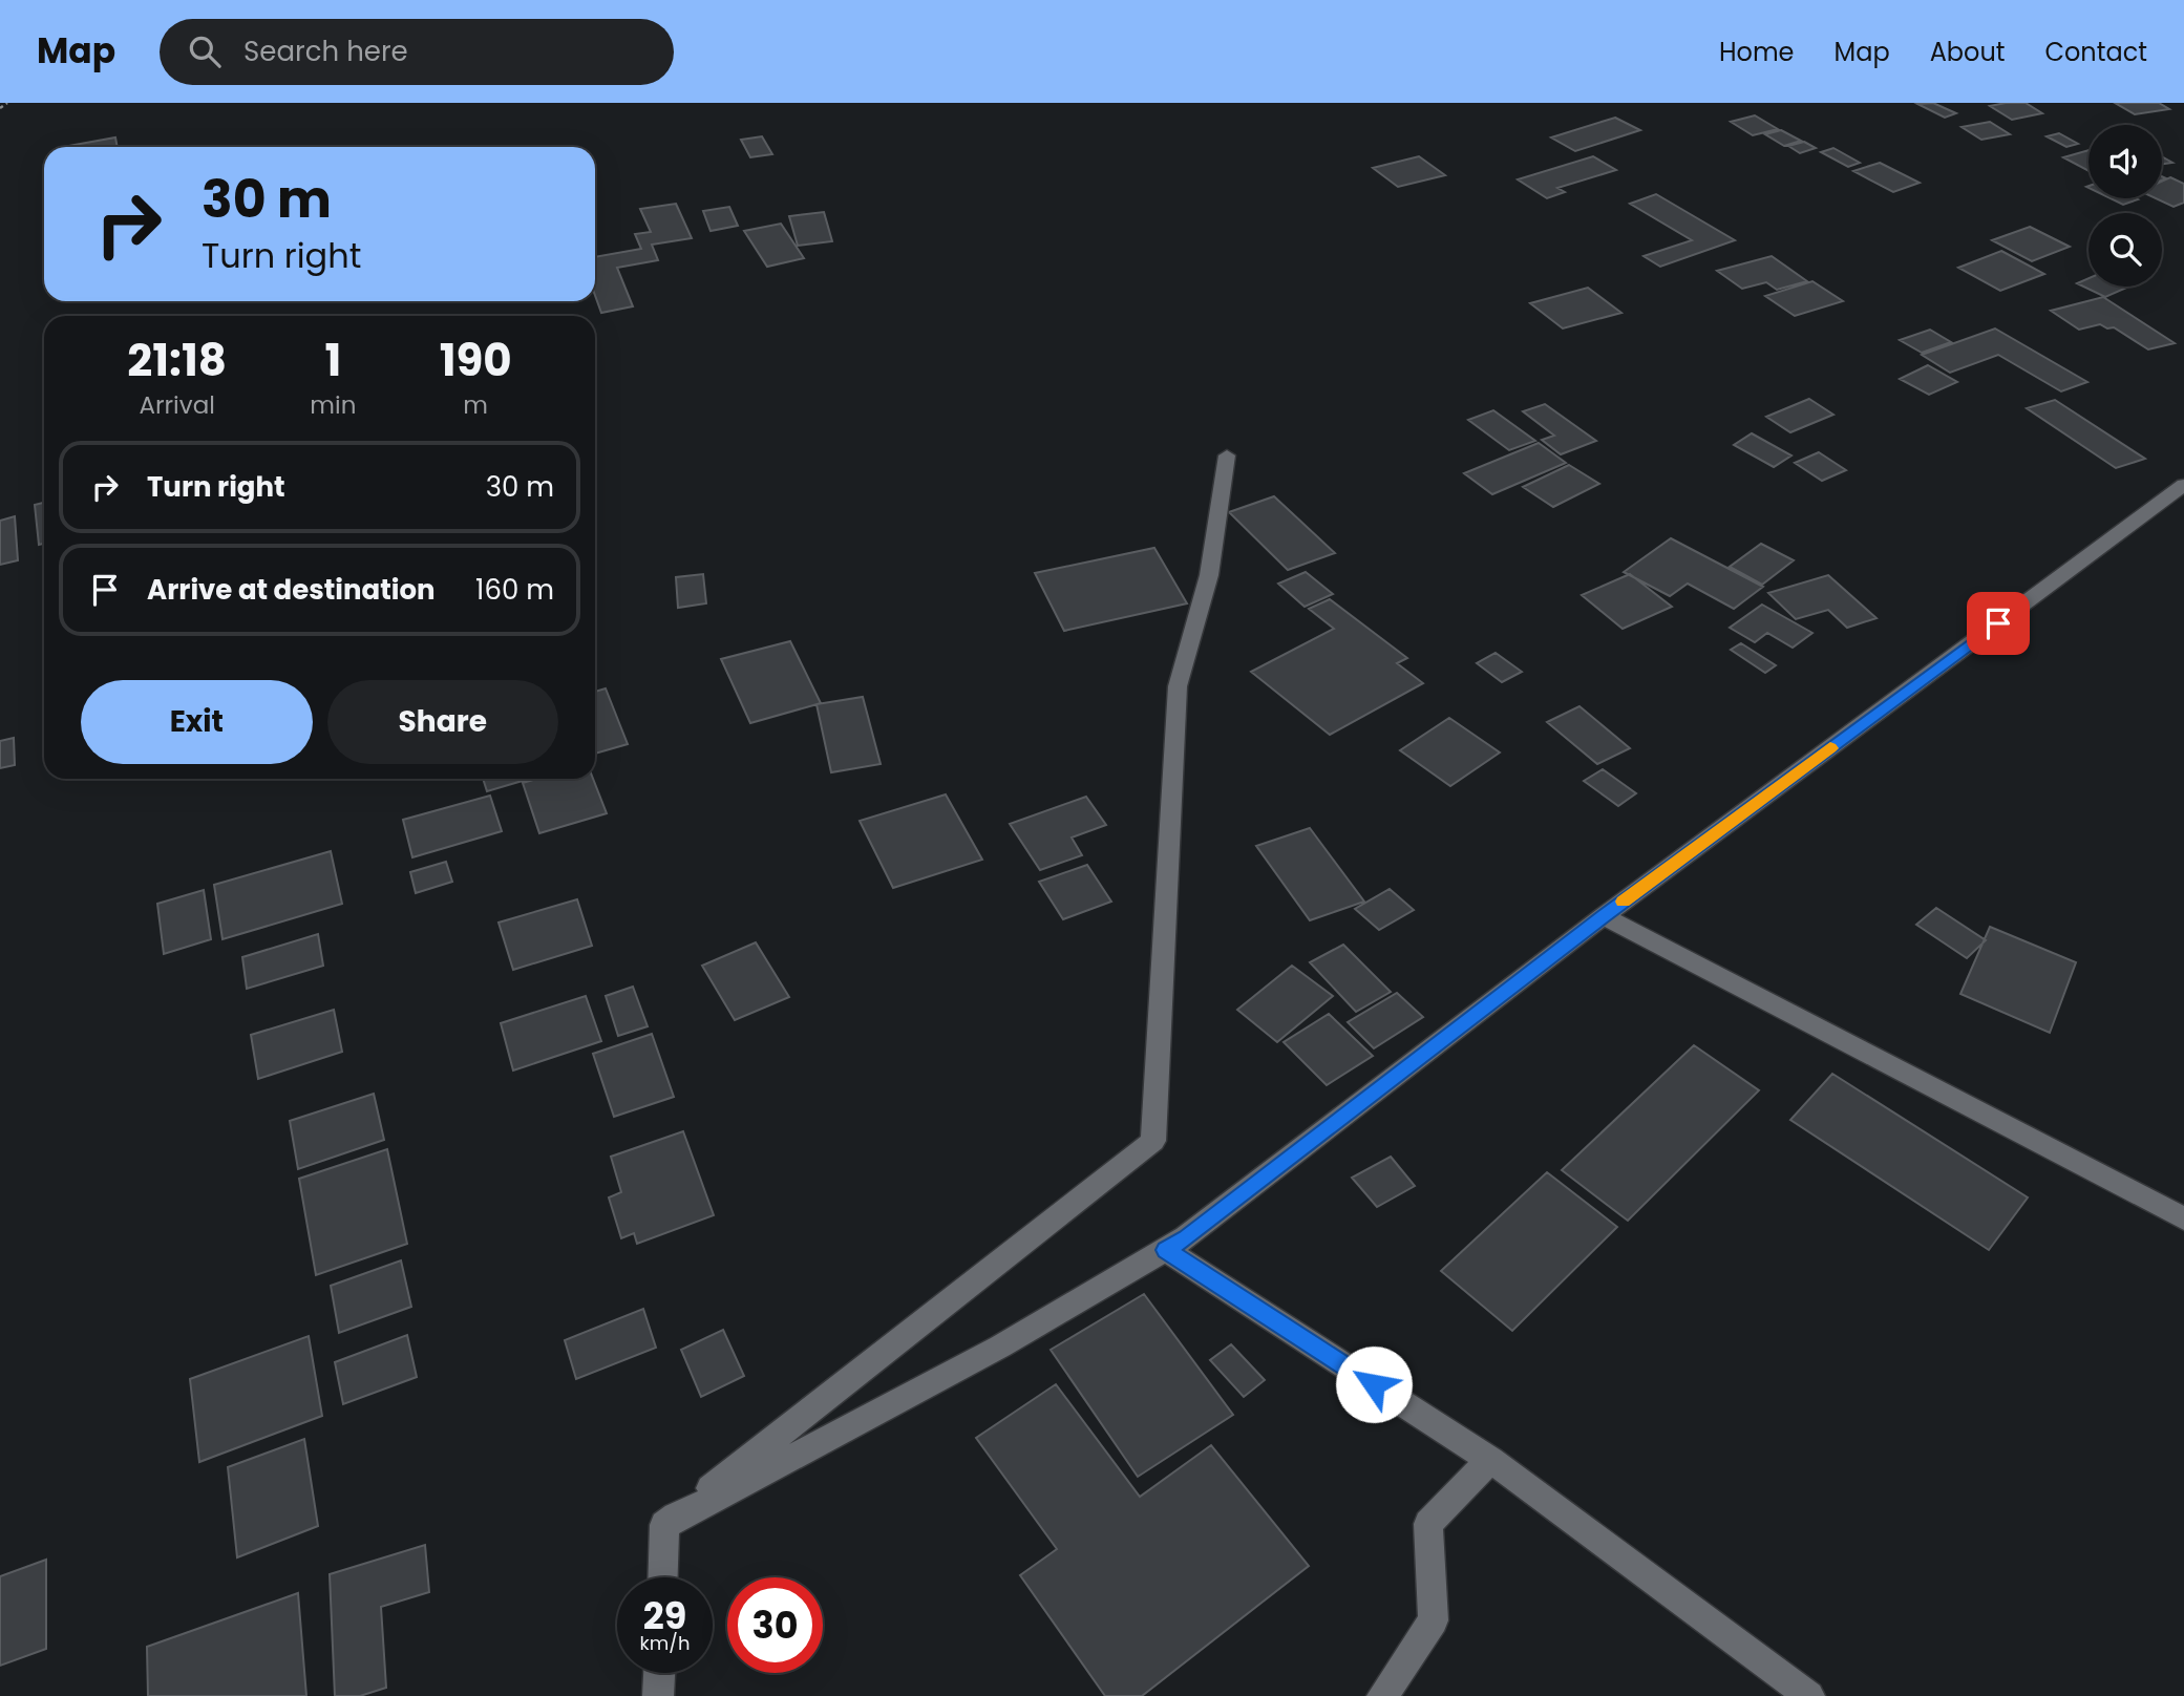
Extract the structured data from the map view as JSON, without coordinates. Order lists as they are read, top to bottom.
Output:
{
  "page": {
    "header": "Map",
    "search": "Search here",
    "nav": [
      "Home",
      "Map",
      "About",
      "Contact"
    ],
    "turn": ["30 m", "Turn right"],
    "eta": [
      "21:18",
      "Arrival",
      "1",
      "min",
      "190",
      "m"
    ],
    "list": [
      {
        "name": "Turn right",
        "value": "30 m"
      },
      {
        "name": "Arrive at destination",
        "value": "160 m"
      }
    ],
    "buttons": ["Exit", "Share"],
    "speed": "29 km/h",
    "limit": "30"
  }
}
